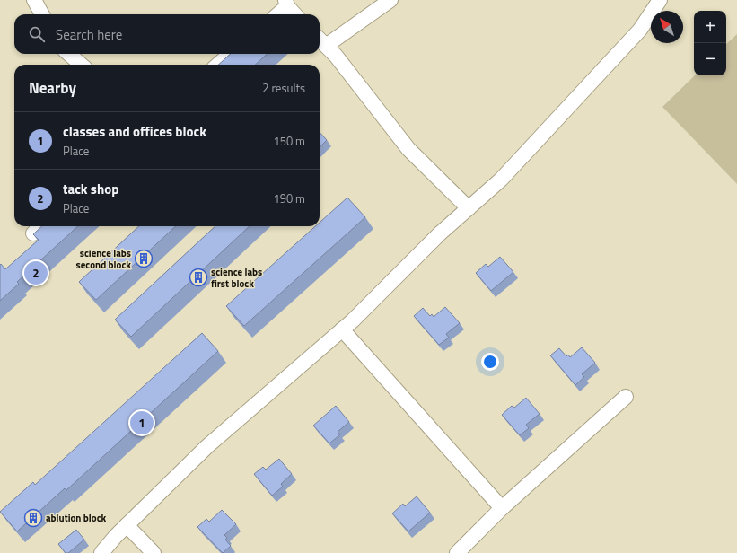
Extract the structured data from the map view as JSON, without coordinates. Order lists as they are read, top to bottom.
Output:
{
  "places": {
    "building": ["science labs second block", "science labs first block", "ablution block"]
  },
  "north": "top left",
  "page": {
    "map_buttons": ["+", "−"],
    "search": "Search here",
    "heading": ["Nearby", "2 results"],
    "list": [
      {
        "mark": "1",
        "name": "classes and offices block",
        "note": "Place",
        "value": "150 m"
      },
      {
        "mark": "2",
        "name": "tack shop",
        "note": "Place",
        "value": "190 m"
      }
    ],
    "pins": ["2", "1"]
  }
}
